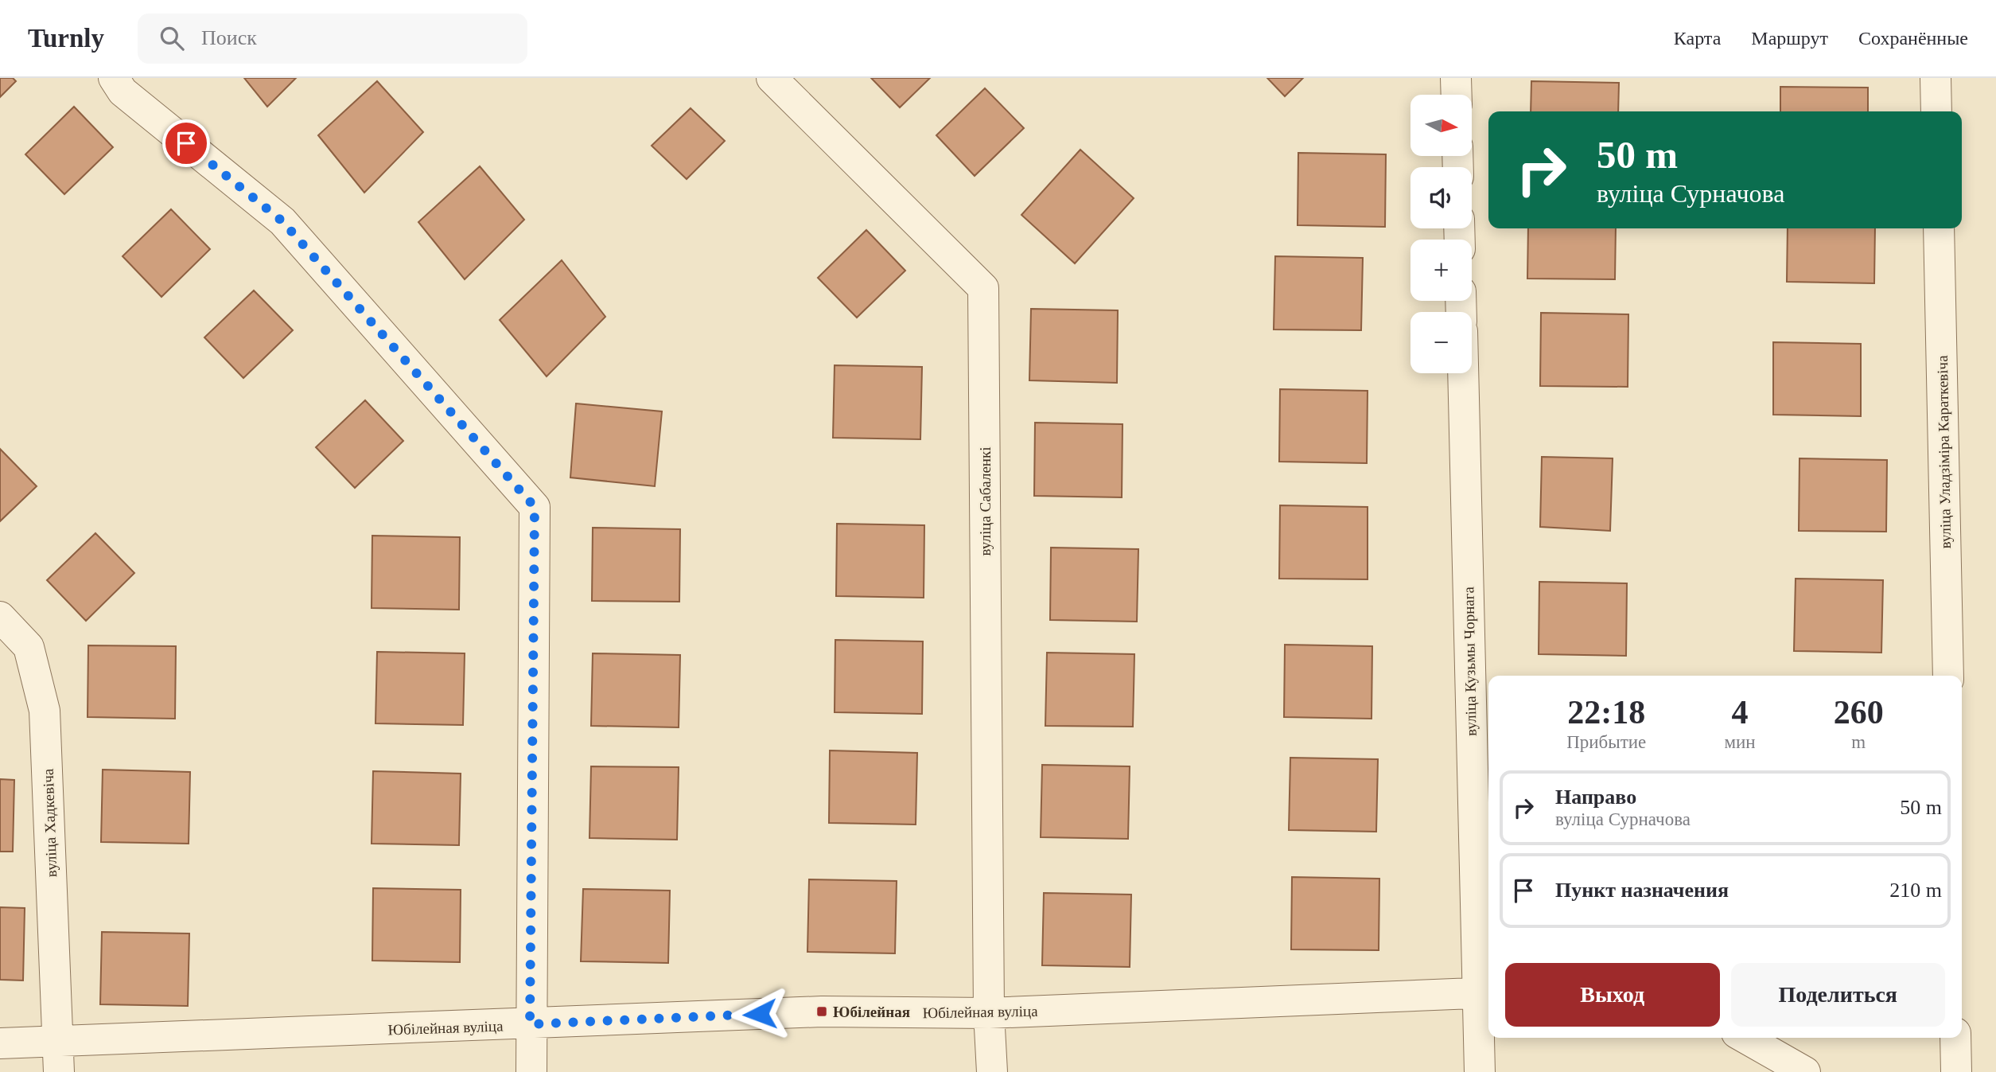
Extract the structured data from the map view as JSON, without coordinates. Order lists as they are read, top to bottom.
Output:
{
  "streets": {
    "street": [
      "вуліца Уладзіміра Караткевіча",
      "вуліца Сабаленкі",
      "вуліца Кузьмы Чорнага",
      "вуліца Хадкевіча",
      "Юбілейная вуліца"
    ]
  },
  "crossings": [
    ["вуліца Сабаленкі", "Юбілейная вуліца"],
    ["вуліца Кузьмы Чорнага", "Юбілейная вуліца"],
    ["вуліца Хадкевіча", "Юбілейная вуліца"]
  ],
  "places": {
    "transit": ["Юбілейная"]
  },
  "north": "right",
  "page": {
    "header": "Turnly",
    "search": "Поиск",
    "nav": ["Карта", "Маршрут", "Сохранённые"],
    "map_buttons": ["+", "−"],
    "turn": ["50 m", "вуліца Сурначова"],
    "eta": [
      "22:18",
      "Прибытие",
      "4",
      "мин",
      "260",
      "m"
    ],
    "list": [
      {
        "name": "Направо",
        "note": "вуліца Сурначова",
        "value": "50 m"
      },
      {
        "name": "Пункт назначения",
        "value": "210 m"
      }
    ],
    "buttons": ["Выход", "Поделиться"]
  }
}
